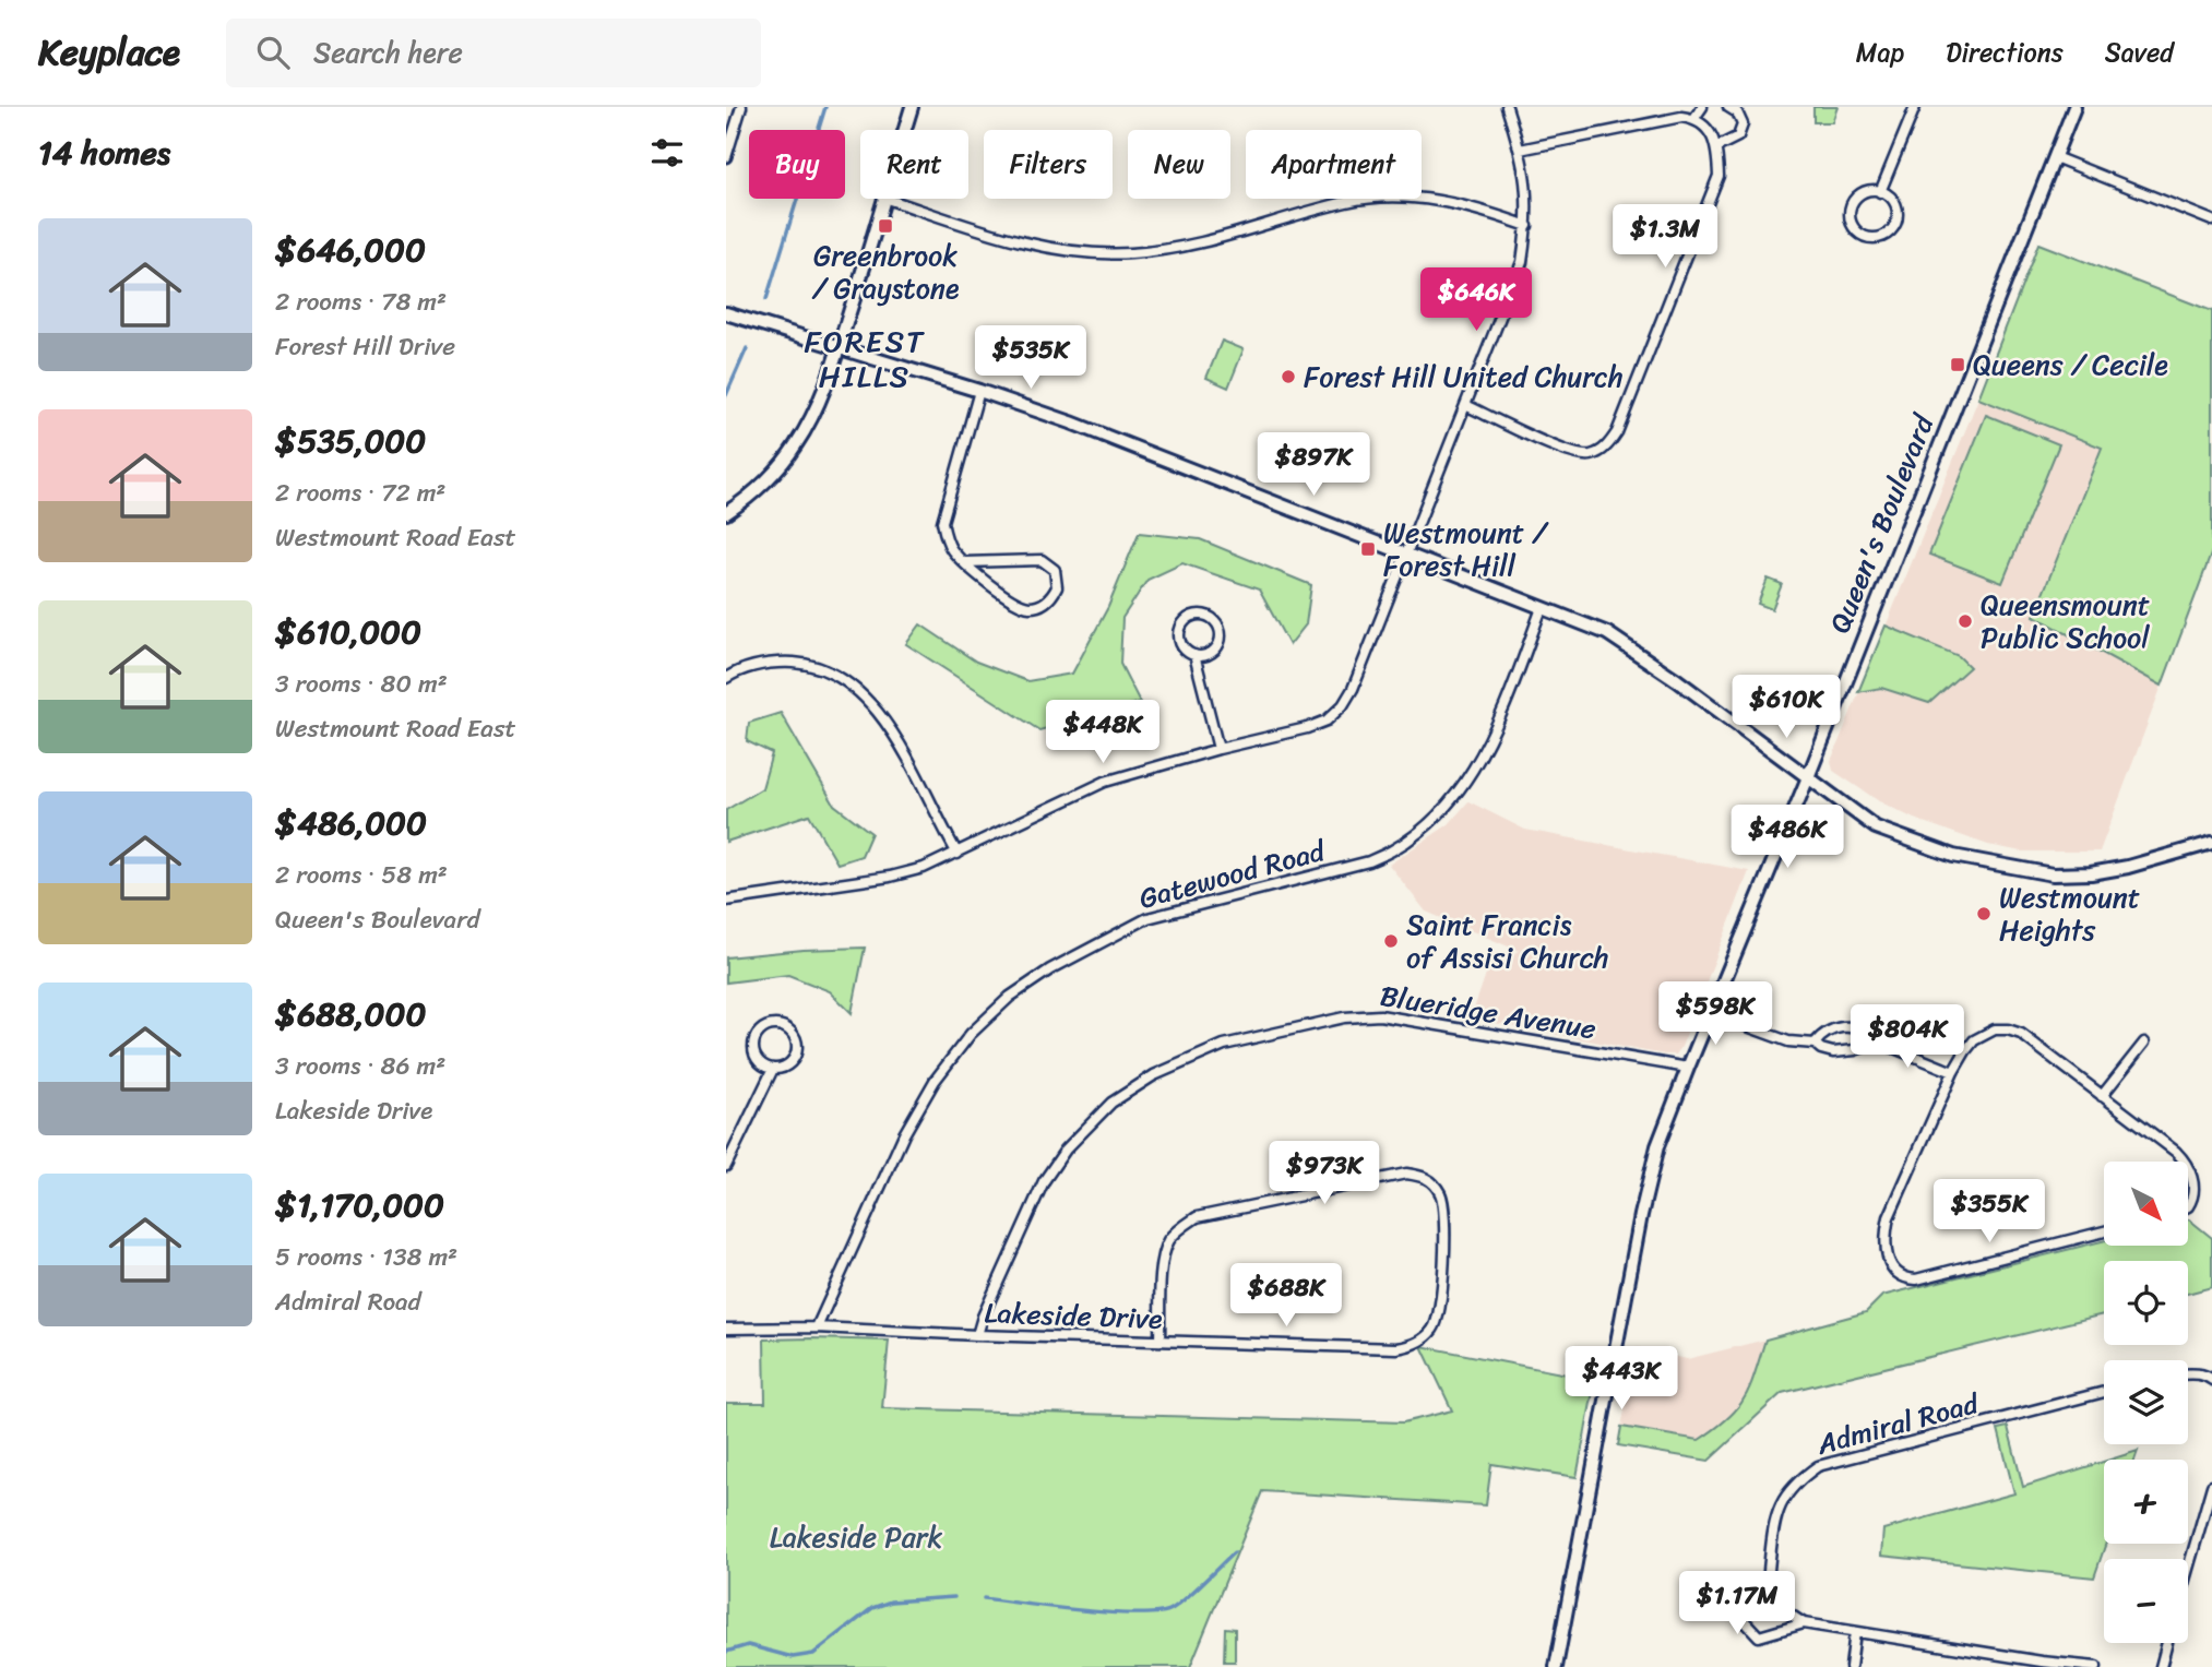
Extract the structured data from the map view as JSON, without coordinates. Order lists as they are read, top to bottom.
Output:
{
  "streets": {
    "street": [
      "Queen's Boulevard",
      "Gatewood Road",
      "Blueridge Avenue",
      "Lakeside Drive",
      "Admiral Road"
    ]
  },
  "crossings": [
    ["Queen's Boulevard", "Blueridge Avenue"],
    ["Gatewood Road", "Lakeside Drive"],
    ["Blueridge Avenue", "Lakeside Drive"]
  ],
  "districts": ["FOREST HILLS"],
  "parks": ["Lakeside Park"],
  "places": {
    "transit": ["Greenbrook / Graystone", "Queens / Cecile", "Westmount / Forest Hill"],
    "other": [
      "Forest Hill United Church",
      "Queensmount Public School",
      "Westmount Heights",
      "Saint Francis of Assisi Church"
    ]
  },
  "north": "bottom right",
  "page": {
    "header": "Keyplace",
    "search": "Search here",
    "nav": ["Map", "Directions", "Saved"],
    "heading": "14 homes",
    "chip": [
      "Buy",
      "Rent",
      "Filters",
      "New",
      "Apartment"
    ],
    "list": [
      {
        "name": "$646,000",
        "note": "2 rooms · 78 m² · Forest Hill Drive"
      },
      {
        "name": "$535,000",
        "note": "2 rooms · 72 m² · Westmount Road East"
      },
      {
        "name": "$610,000",
        "note": "3 rooms · 80 m² · Westmount Road East"
      },
      {
        "name": "$486,000",
        "note": "2 rooms · 58 m² · Queen's Boulevard"
      },
      {
        "name": "$688,000",
        "note": "3 rooms · 86 m² · Lakeside Drive"
      },
      {
        "name": "$1,170,000",
        "note": "5 rooms · 138 m² · Admiral Road"
      }
    ],
    "price": [
      "$1.3M",
      "$646K",
      "$535K",
      "$897K",
      "$610K",
      "$448K",
      "$486K",
      "$598K",
      "$804K",
      "$973K",
      "$355K",
      "$688K",
      "$443K",
      "$1.17M"
    ],
    "map_buttons": ["+", "−"]
  }
}
